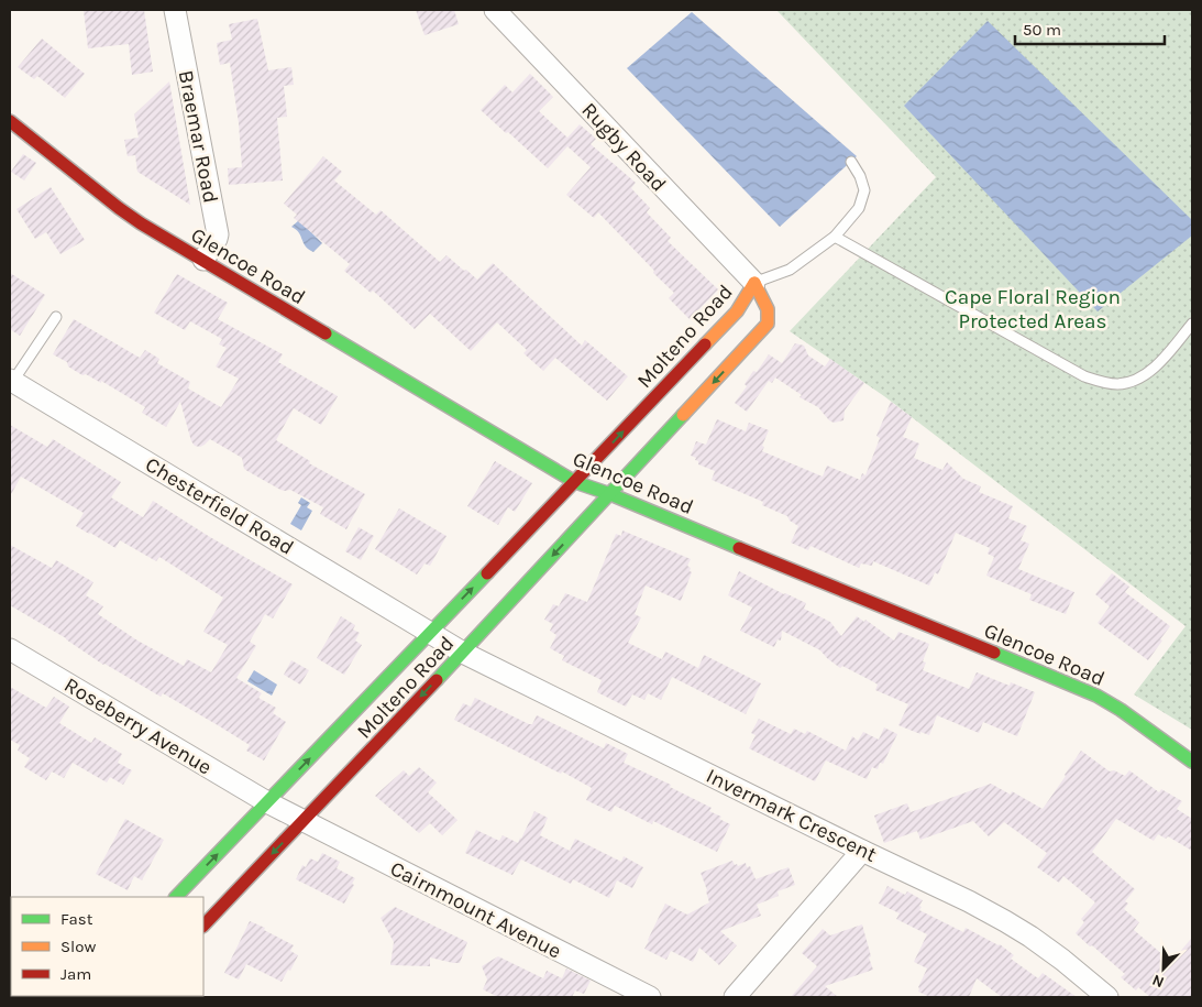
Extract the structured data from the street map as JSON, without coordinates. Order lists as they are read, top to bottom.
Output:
{
  "streets": {
    "street": [
      "Braemar Road",
      "Rugby Road",
      "Glencoe Road",
      "Molteno Road",
      "Chesterfield Road",
      "Roseberry Avenue",
      "Invermark Crescent",
      "Cairnmount Avenue"
    ]
  },
  "crossings": [
    ["Braemar Road", "Glencoe Road"],
    ["Rugby Road", "Molteno Road"],
    ["Glencoe Road", "Molteno Road"],
    ["Molteno Road", "Chesterfield Road"],
    ["Molteno Road", "Roseberry Avenue"],
    ["Molteno Road", "Invermark Crescent"],
    ["Molteno Road", "Cairnmount Avenue"],
    ["Chesterfield Road", "Invermark Crescent"],
    ["Roseberry Avenue", "Cairnmount Avenue"]
  ],
  "parks": ["Cape Floral Region Protected Areas"],
  "legend": ["Fast", "Slow", "Jam"],
  "scale_bar": "50 m",
  "north": "bottom left"
}
